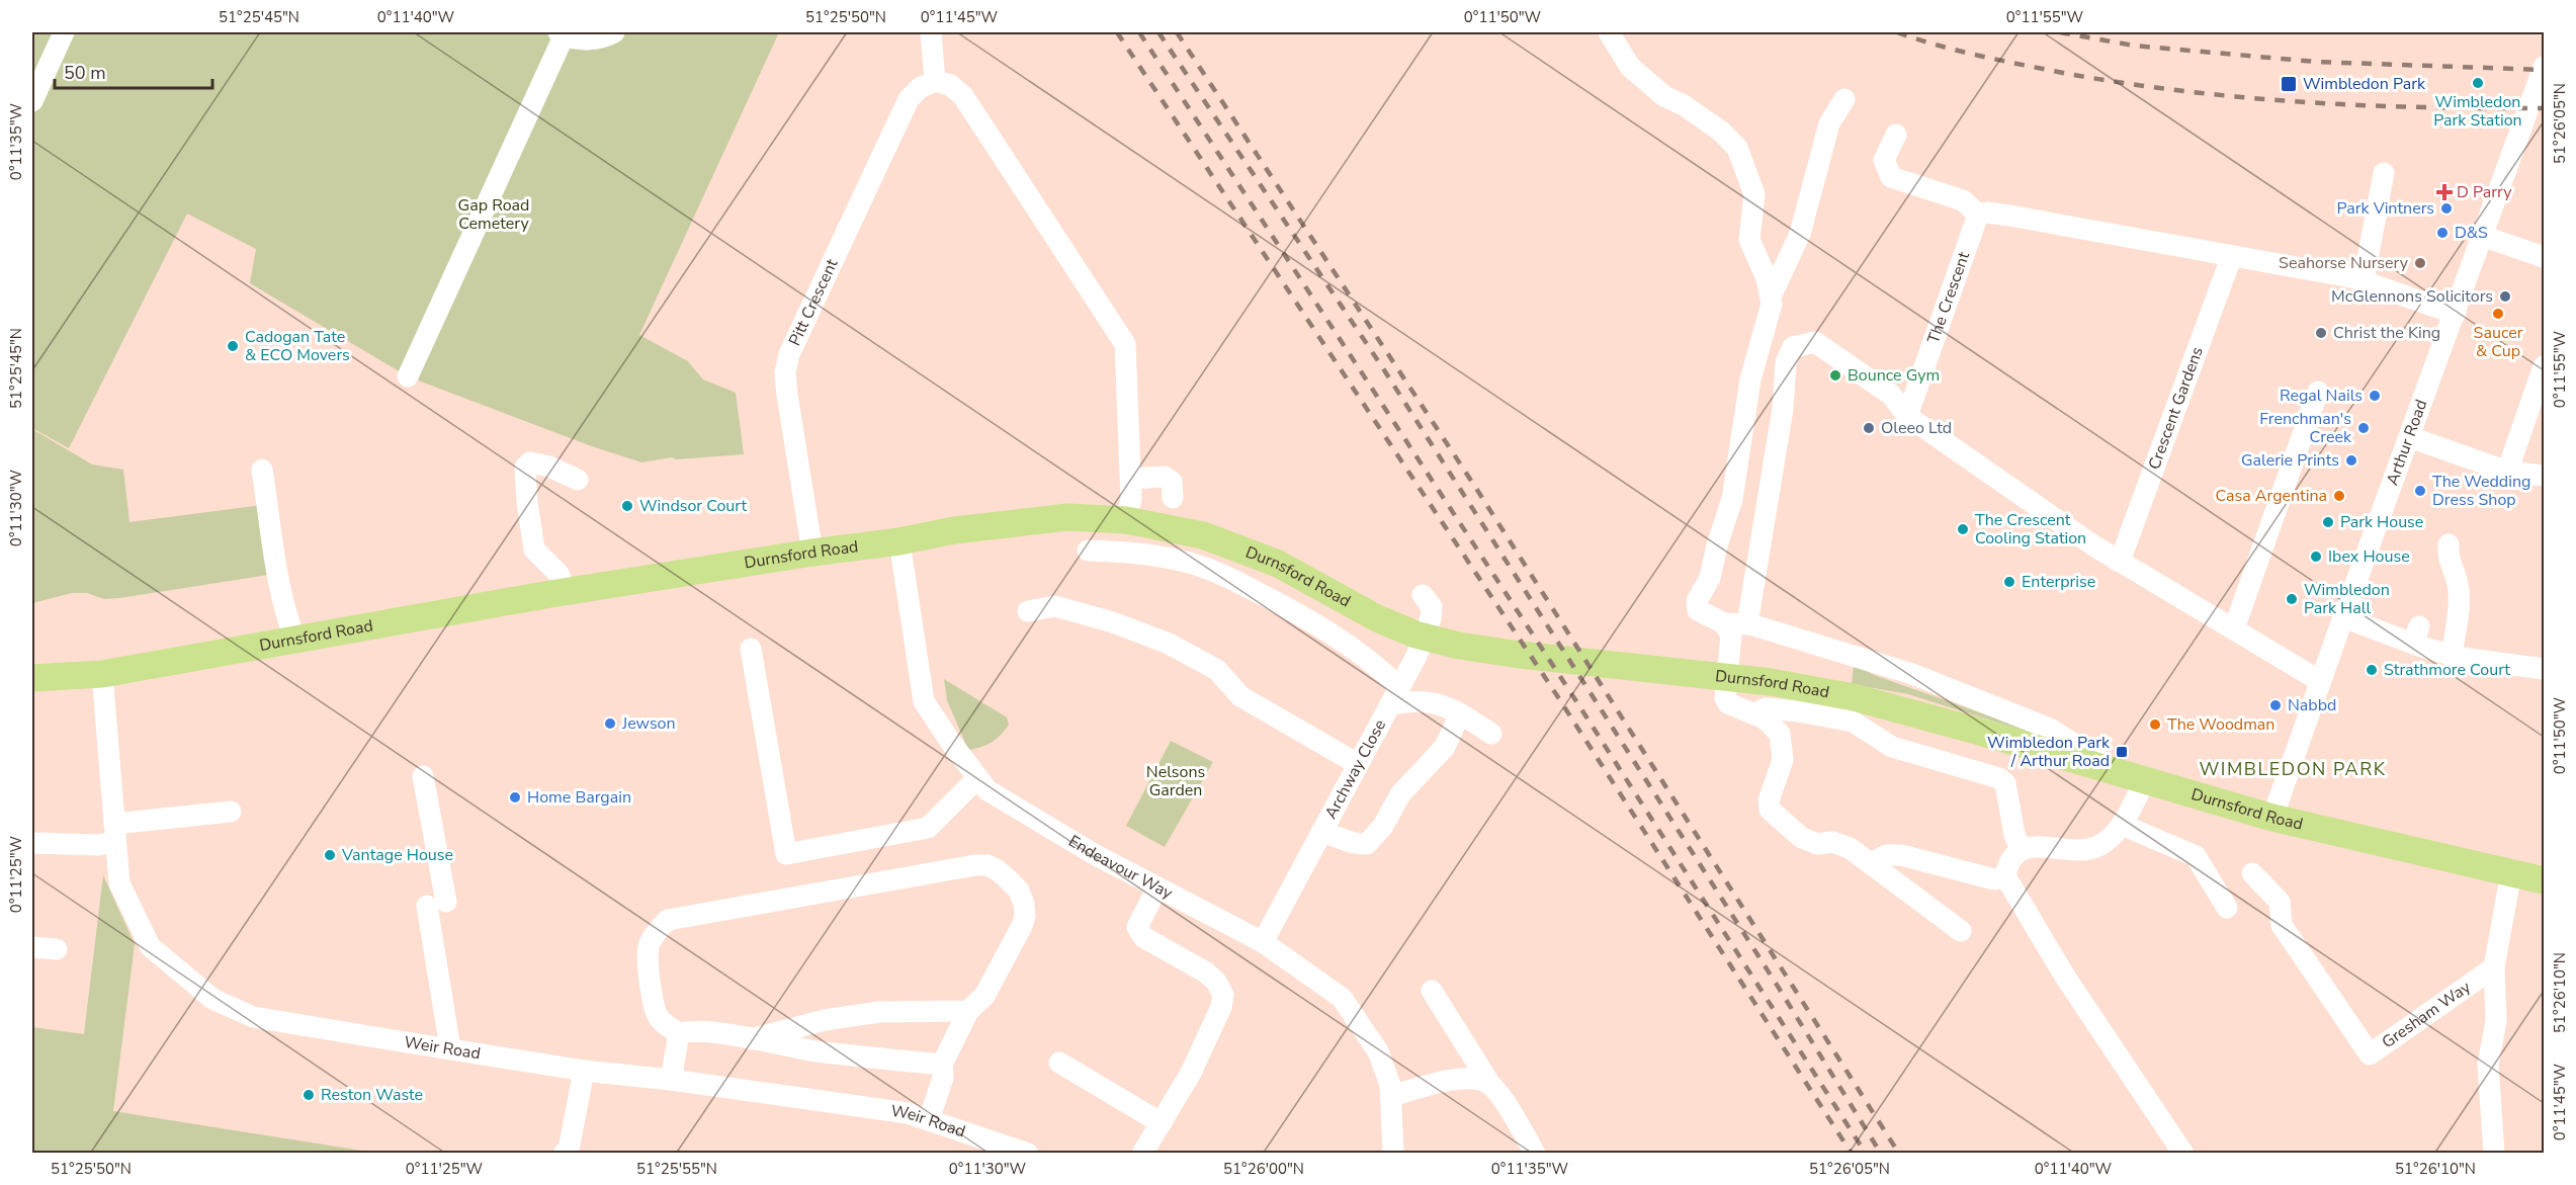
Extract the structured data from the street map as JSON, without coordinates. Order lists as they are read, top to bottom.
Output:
{
  "streets": {
    "main road": ["Durnsford Road"],
    "street": [
      "The Crescent",
      "Pitt Crescent",
      "Crescent Gardens",
      "Arthur Road",
      "Archway Close",
      "Endeavour Way",
      "Gresham Way",
      "Weir Road"
    ]
  },
  "crossings": [
    ["Pitt Crescent", "Durnsford Road"],
    ["Arthur Road", "Durnsford Road"],
    ["Durnsford Road", "Endeavour Way"],
    ["Durnsford Road", "Weir Road"],
    ["Archway Close", "Endeavour Way"]
  ],
  "districts": ["WIMBLEDON PARK"],
  "parks": ["Gap Road Cemetery", "Nelsons Garden"],
  "places": {
    "other": [
      "Wimbledon Park Station",
      "Park Vintners",
      "D&S",
      "Seahorse Nursery",
      "McGlennons Solicitors",
      "Saucer & Cup",
      "Christ the King",
      "Cadogan Tate & ECO Movers",
      "Bounce Gym",
      "Regal Nails",
      "Oleeo Ltd",
      "Frenchman's Creek",
      "Galerie Prints",
      "The Wedding Dress Shop",
      "Casa Argentina",
      "Windsor Court",
      "Park House",
      "The Crescent Cooling Station",
      "Ibex House",
      "Enterprise",
      "Wimbledon Park Hall",
      "Strathmore Court",
      "Nabbd",
      "Jewson",
      "The Woodman",
      "Home Bargain",
      "Vantage House",
      "Reston Waste"
    ],
    "transit": ["Wimbledon Park", "Wimbledon Park / Arthur Road"],
    "health": ["D Parry"]
  },
  "scale_bar": "50 m",
  "coordinates": [
    "51°25'45\"N",
    "0°11'40\"W",
    "51°25'50\"N",
    "0°11'45\"W",
    "0°11'50\"W",
    "0°11'55\"W",
    "51°26'05\"N",
    "0°11'35\"W",
    "0°11'30\"W",
    "0°11'25\"W",
    "51°26'10\"N",
    "51°25'55\"N",
    "51°26'00\"N"
  ]
}
